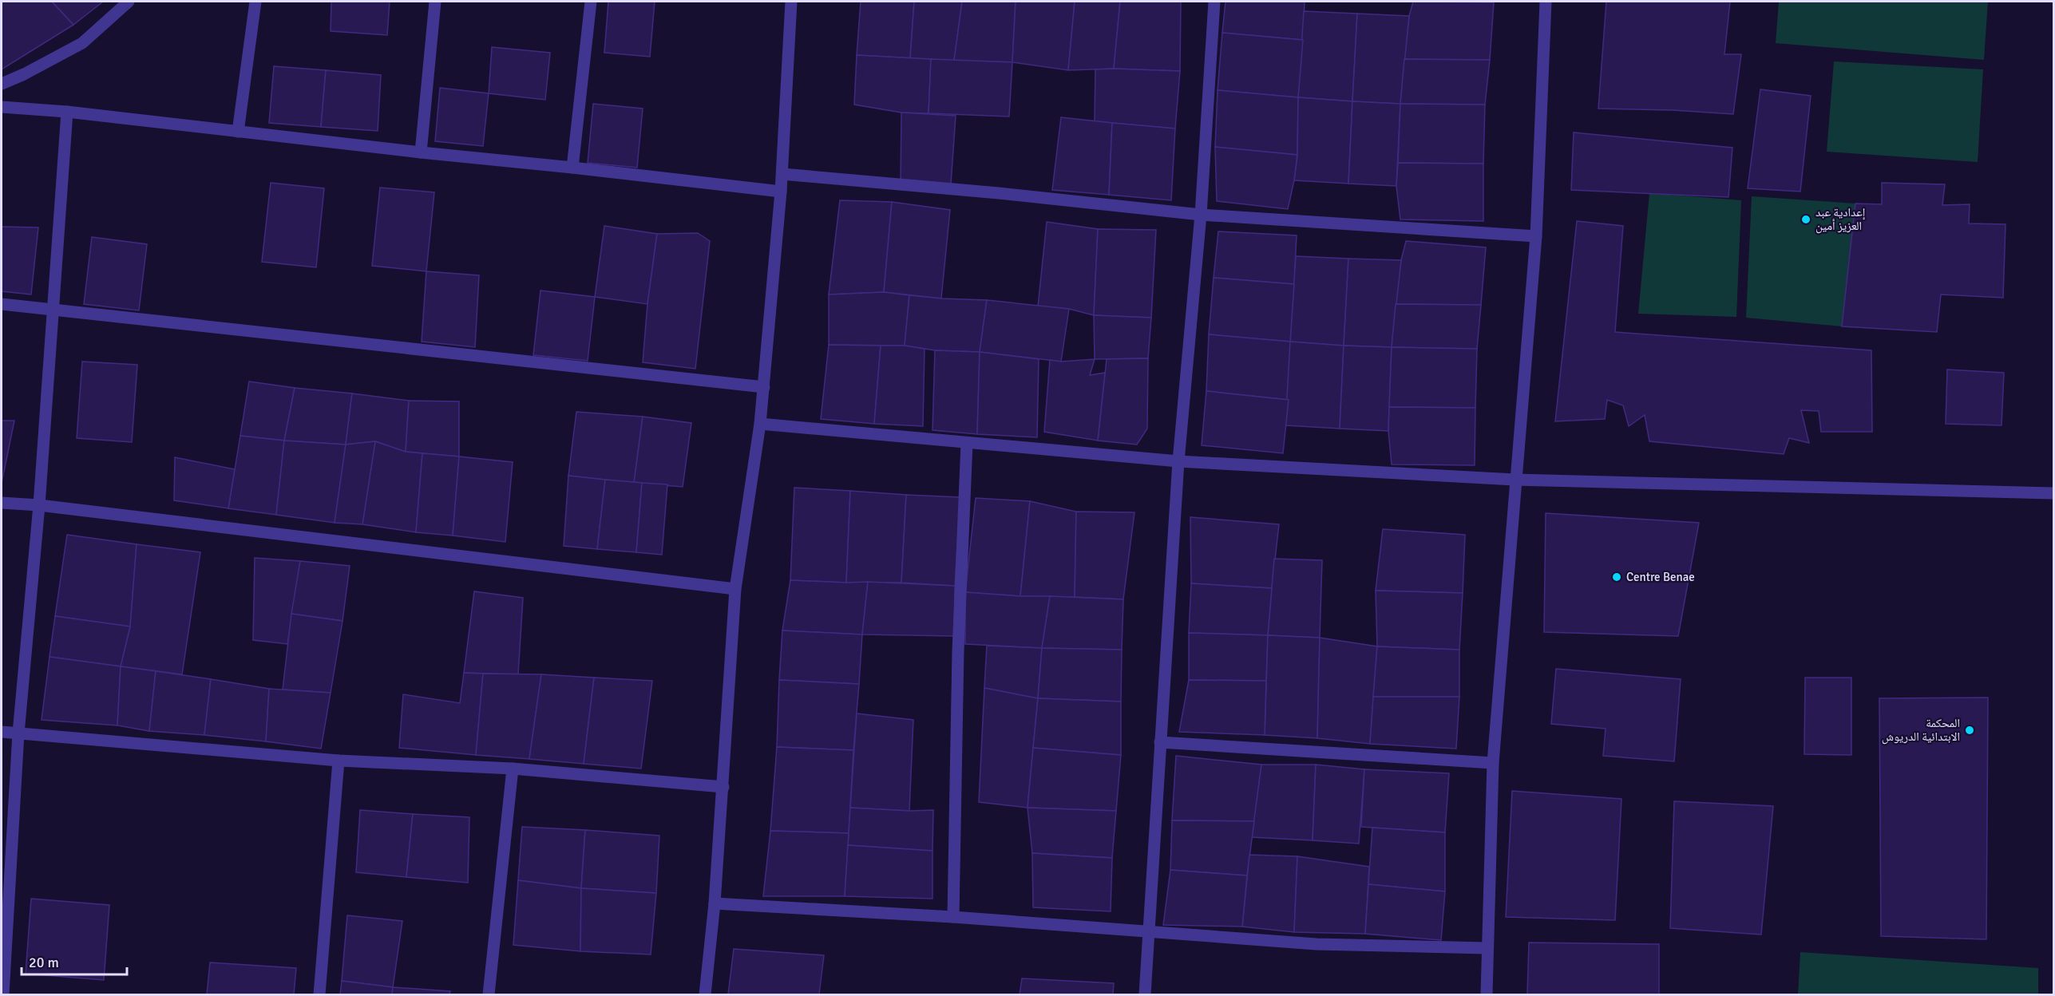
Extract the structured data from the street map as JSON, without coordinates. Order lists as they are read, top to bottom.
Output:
{
  "places": ["إعدادية عبد العزيز أمين", "Centre Benae", "المحكمة الابتدائية الدريوش"],
  "scale_bar": "20 m"
}
